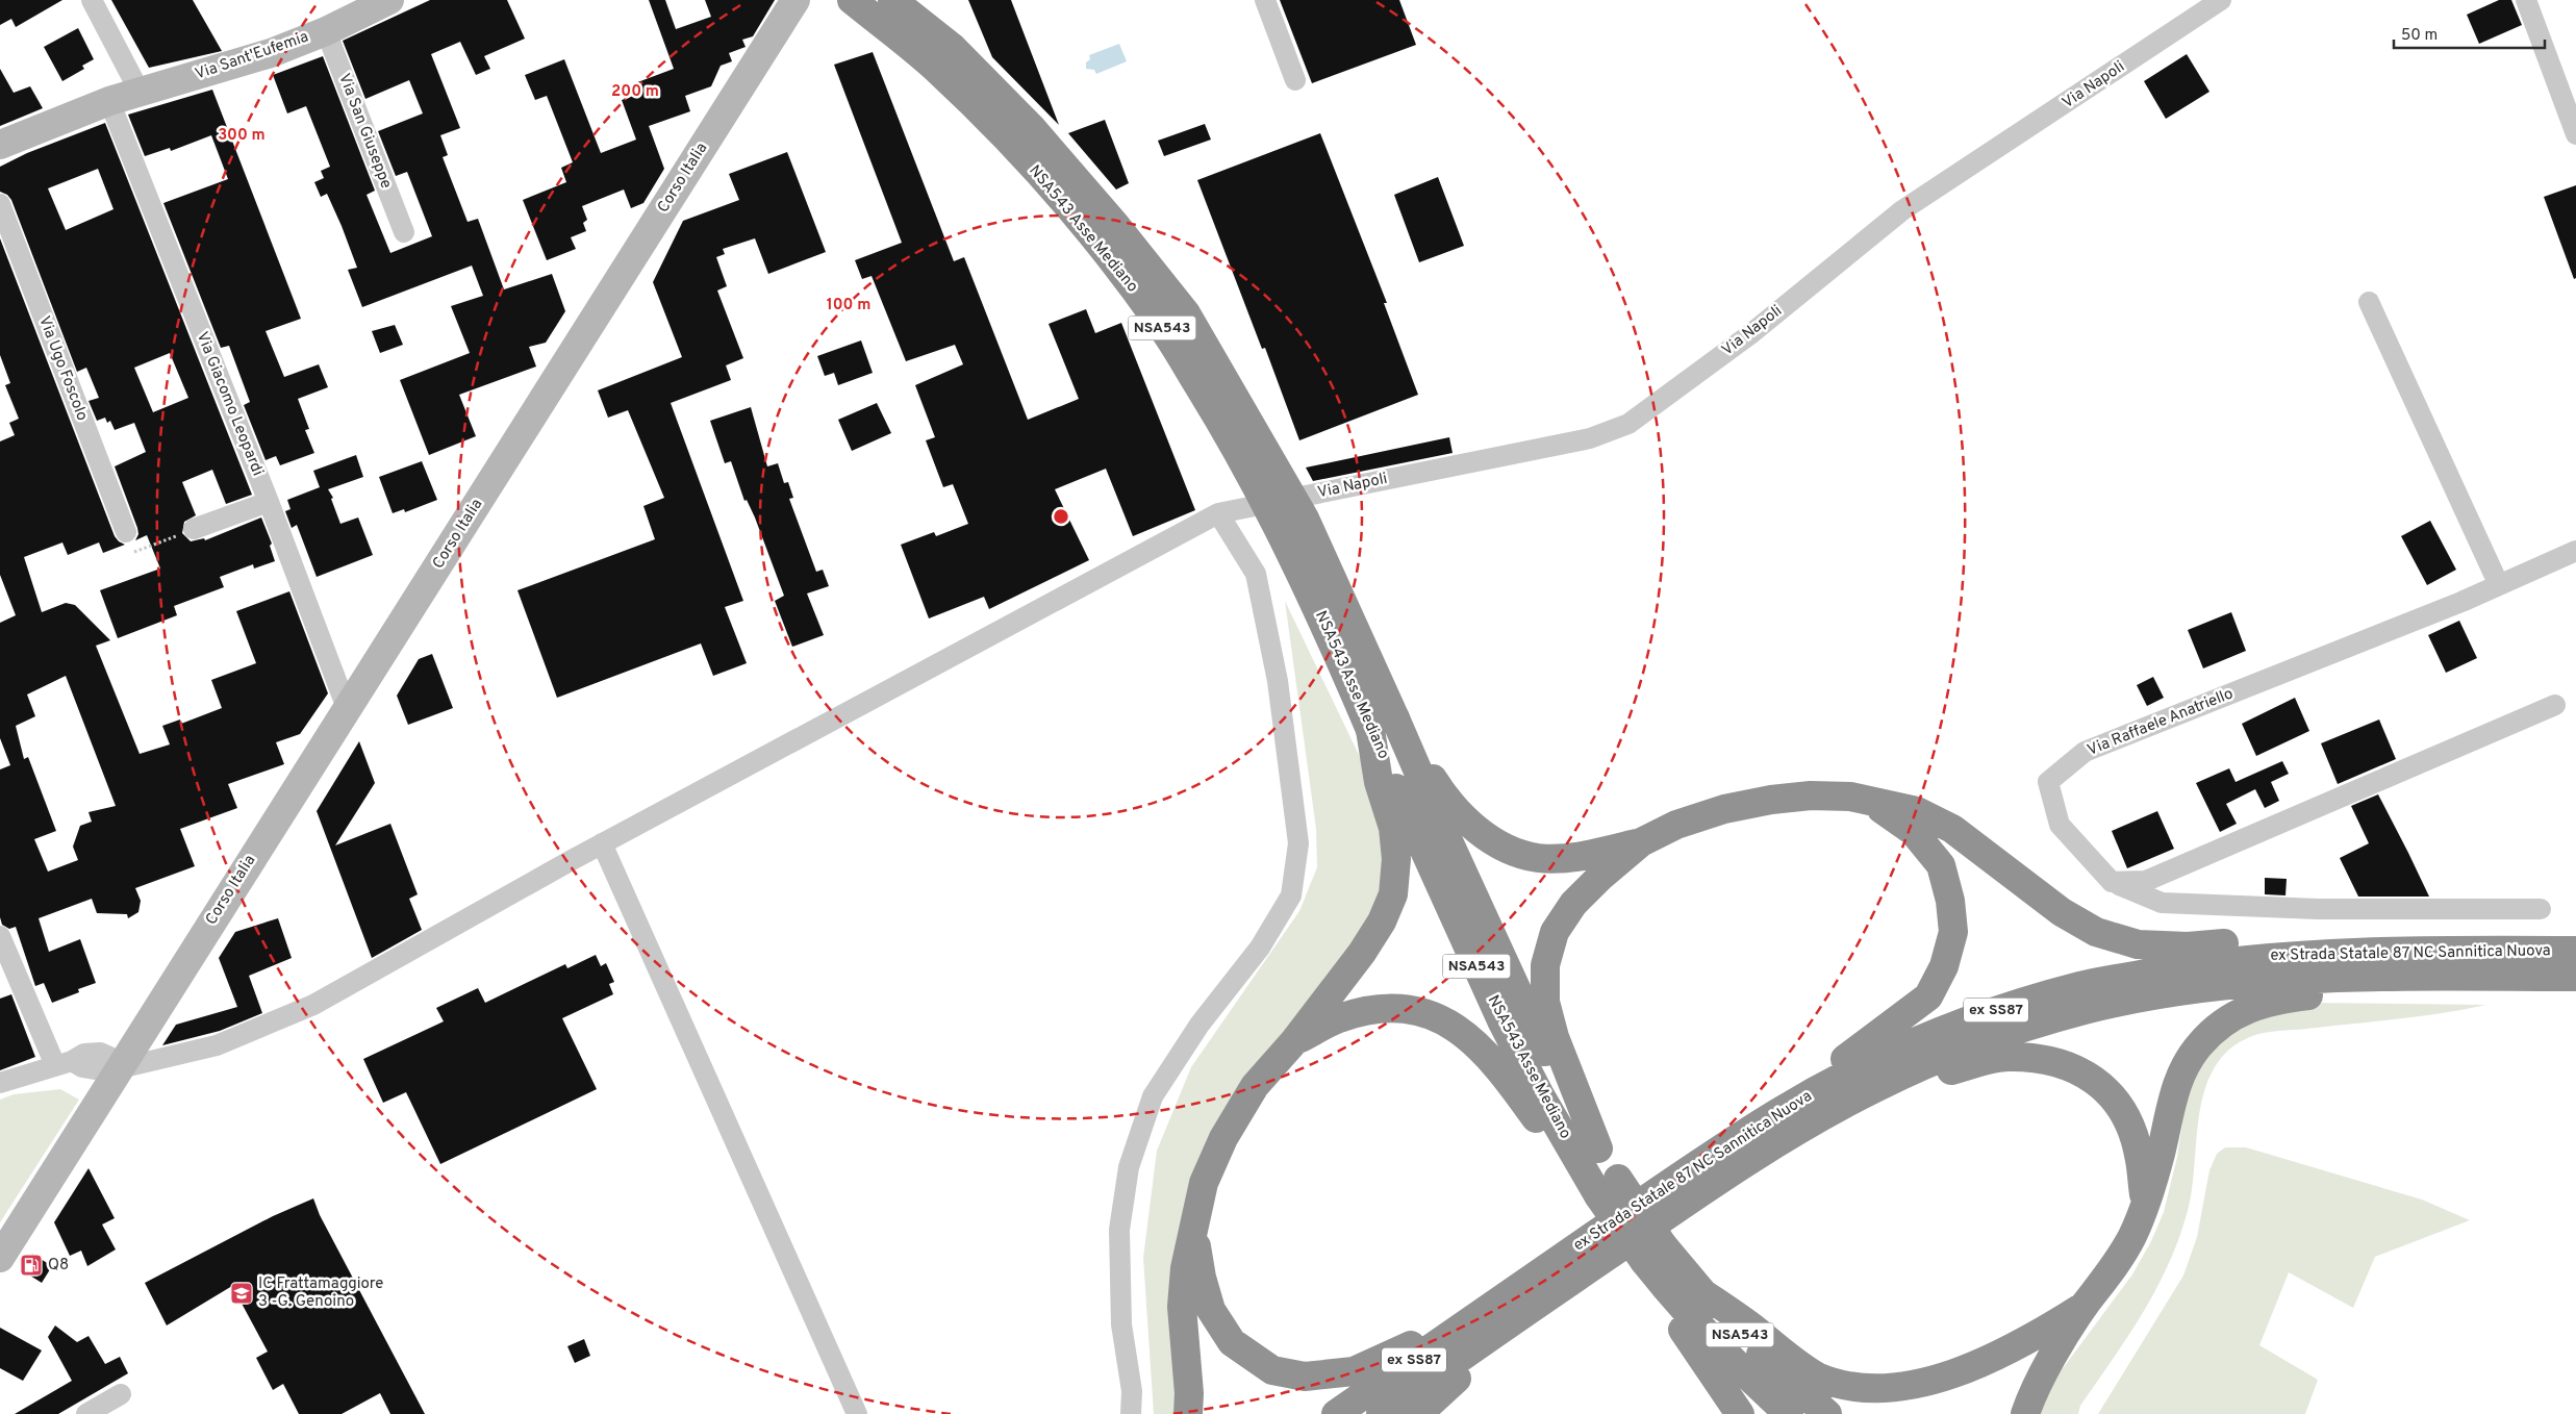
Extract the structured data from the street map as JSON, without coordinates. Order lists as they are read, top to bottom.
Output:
{
  "streets": {
    "highway": [
      "NSA543 Asse Mediano",
      "NSA543",
      "ex Strada Statale 87 NC Sannitica Nuova",
      "ex SS87"
    ],
    "street": [
      "Via Sant'Eufemia",
      "Via Napoli",
      "Via San Giuseppe",
      "Corso Italia",
      "Via Ugo Foscolo",
      "Via Giacomo Leopardi",
      "Via Raffaele Anatriello"
    ]
  },
  "crossings": [
    ["Via Sant'Eufemia", "Via San Giuseppe"],
    ["Via Sant'Eufemia", "Via Giacomo Leopardi"],
    ["Via Napoli", "Corso Italia"],
    ["Corso Italia", "Via Giacomo Leopardi"]
  ],
  "places": {
    "fuel station": ["Q8"],
    "school or university": ["IC Frattamaggiore 3 -G. Genoino"]
  },
  "scale_bar": "50 m",
  "rings": ["200 m", "300 m", "100 m"]
}
